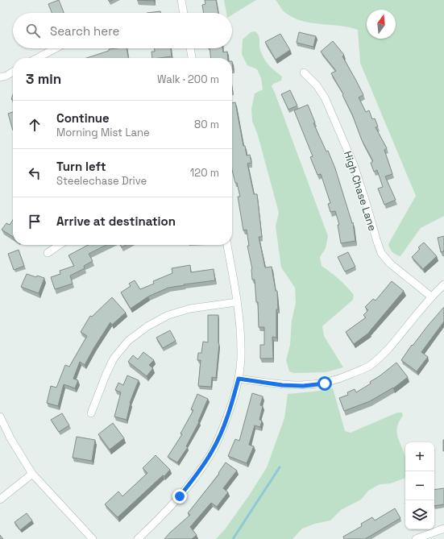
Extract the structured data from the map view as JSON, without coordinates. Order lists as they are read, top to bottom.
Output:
{
  "streets": {
    "street": ["High Chase Lane"]
  },
  "north": "top",
  "page": {
    "search": "Search here",
    "heading": ["3 min", "Walk · 200 m"],
    "list": [
      ["Continue", "Morning Mist Lane", "80 m"],
      ["Turn left", "Steelechase Drive", "120 m"],
      "Arrive at destination"
    ],
    "map_buttons": ["+", "−"]
  }
}
